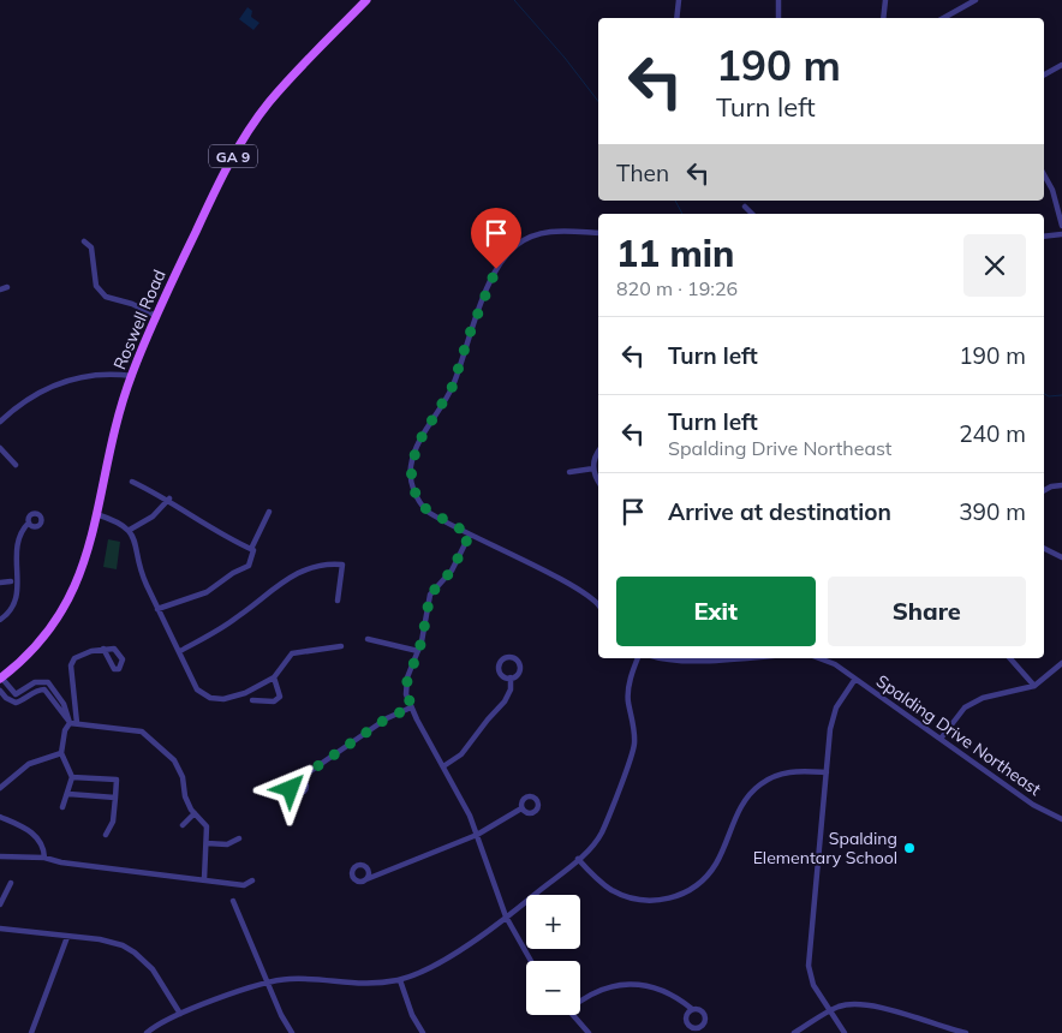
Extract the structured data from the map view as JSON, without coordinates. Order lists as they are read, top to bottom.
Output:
{
  "streets": {
    "main road": ["GA 9", "Roswell Road"],
    "street": ["Spalding Drive Northeast"]
  },
  "places": ["Spalding Elementary School"],
  "page": {
    "turn": ["190 m", "Turn left"],
    "then": "Then",
    "heading": ["11 min", "820 m · 19:26"],
    "list": [
      {
        "name": "Turn left",
        "value": "190 m"
      },
      {
        "name": "Turn left",
        "note": "Spalding Drive Northeast",
        "value": "240 m"
      },
      {
        "name": "Arrive at destination",
        "value": "390 m"
      }
    ],
    "buttons": ["Exit", "Share"],
    "map_buttons": ["+", "−"]
  }
}
